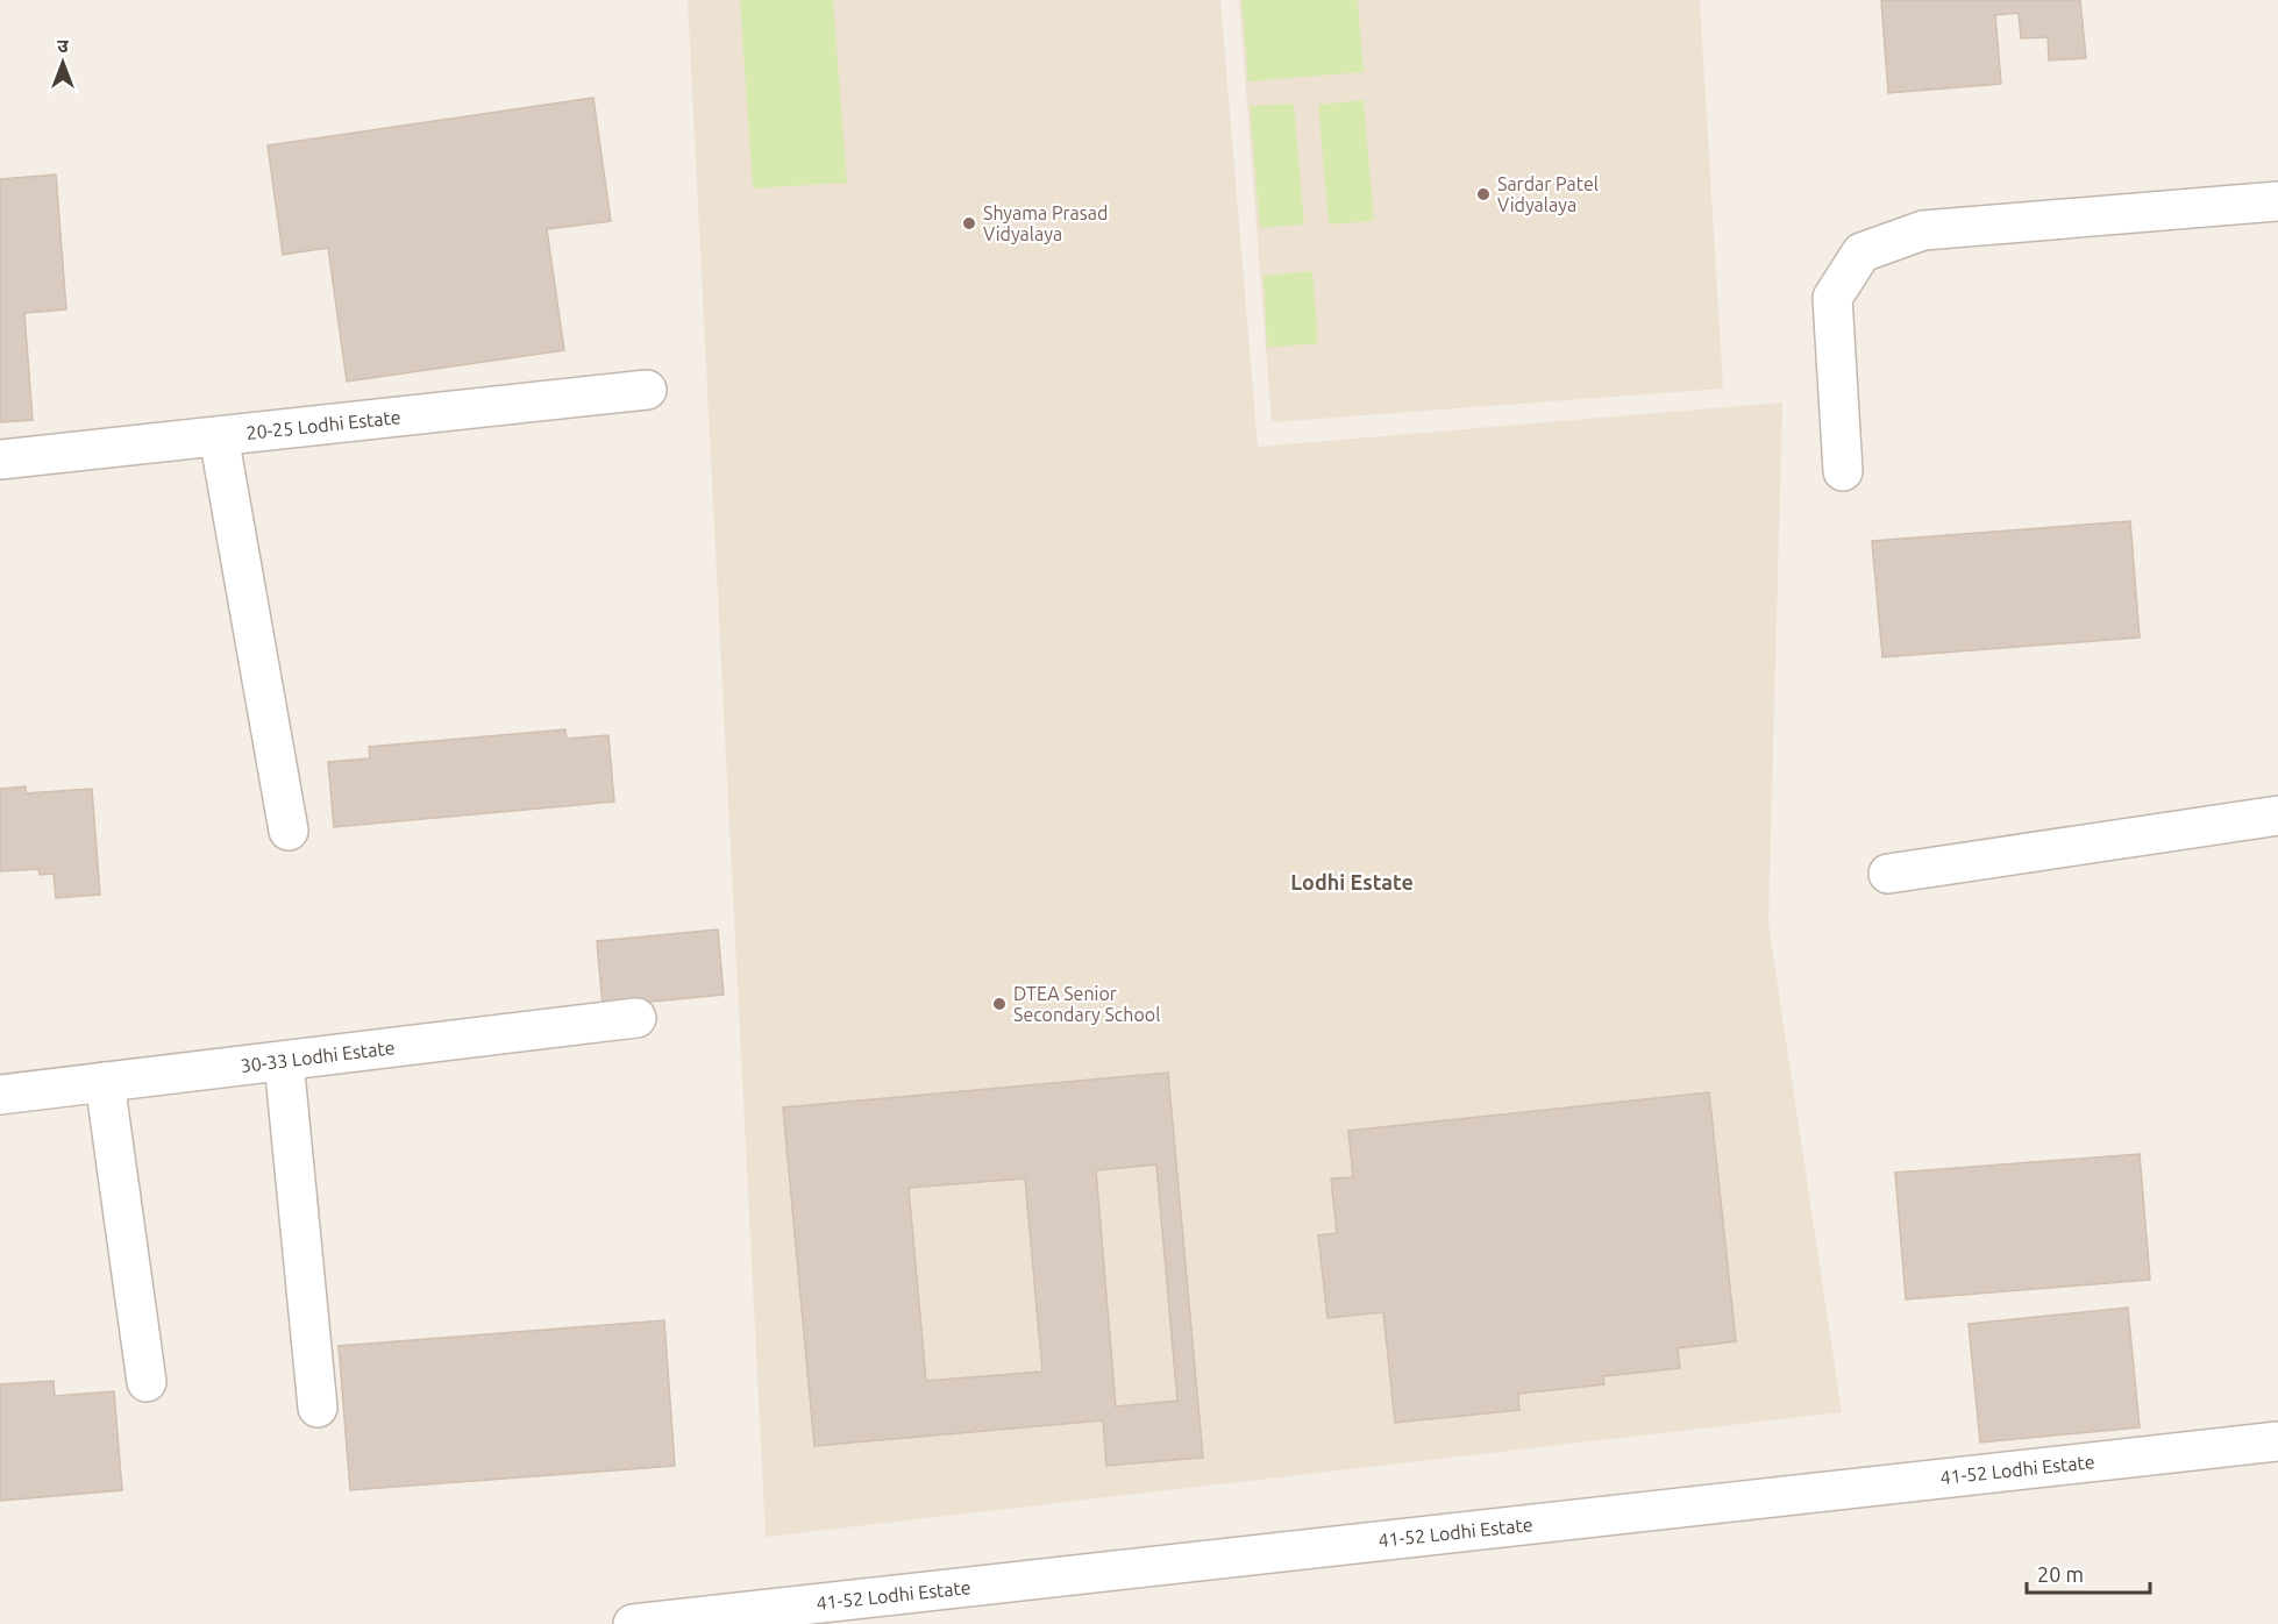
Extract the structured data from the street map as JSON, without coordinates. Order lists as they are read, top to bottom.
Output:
{
  "streets": {
    "street": ["20-25 Lodhi Estate", "30-33 Lodhi Estate", "41-52 Lodhi Estate"]
  },
  "districts": ["Lodhi Estate"],
  "places": ["Sardar Patel Vidyalaya", "Shyama Prasad Vidyalaya", "DTEA Senior Secondary School"],
  "scale_bar": "20 m",
  "north": "top"
}
